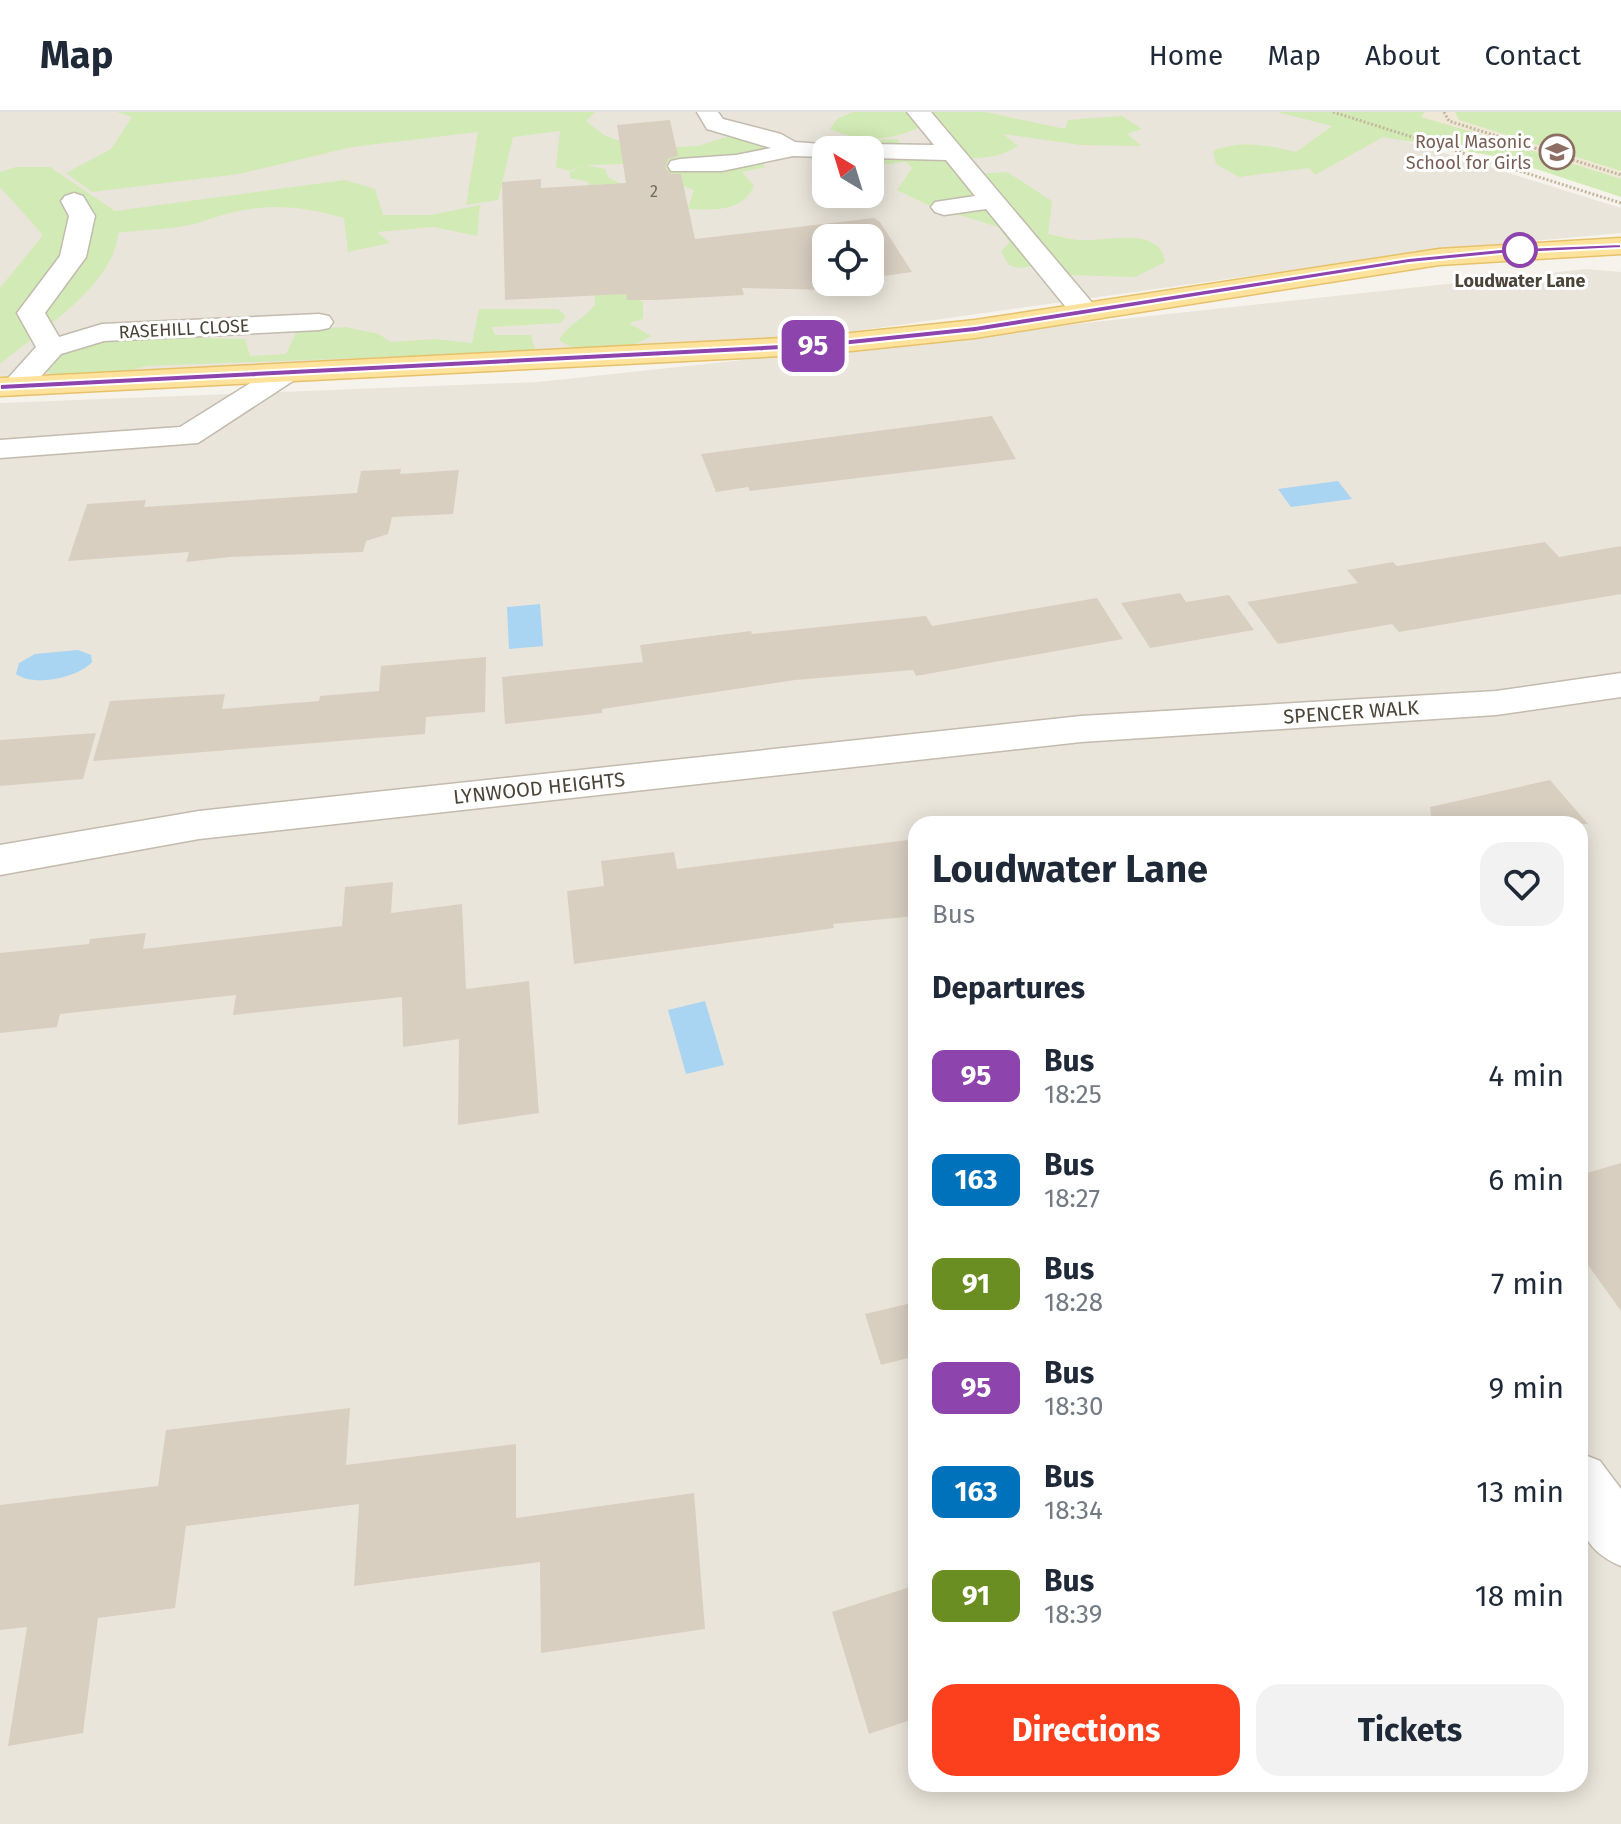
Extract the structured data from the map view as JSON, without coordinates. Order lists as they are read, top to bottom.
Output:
{
  "streets": {
    "street": ["RASEHILL CLOSE", "SPENCER WALK", "LYNWOOD HEIGHTS"]
  },
  "crossings": [
    ["SPENCER WALK", "LYNWOOD HEIGHTS"]
  ],
  "places": {
    "school or university": ["Royal Masonic School for Girls"],
    "other": ["Loudwater Lane"]
  },
  "lines": ["bus line 95"],
  "house_numbers": ["2"],
  "north": "top left",
  "page": {
    "header": "Map",
    "nav": [
      "Home",
      "Map",
      "About",
      "Contact"
    ],
    "on_map": "95",
    "heading": [
      ["Loudwater Lane", "Bus"],
      "Departures"
    ],
    "list": [
      {
        "mark": "95",
        "name": "Bus",
        "note": "18:25",
        "value": "4 min"
      },
      {
        "mark": "163",
        "name": "Bus",
        "note": "18:27",
        "value": "6 min"
      },
      {
        "mark": "91",
        "name": "Bus",
        "note": "18:28",
        "value": "7 min"
      },
      {
        "mark": "95",
        "name": "Bus",
        "note": "18:30",
        "value": "9 min"
      },
      {
        "mark": "163",
        "name": "Bus",
        "note": "18:34",
        "value": "13 min"
      },
      {
        "mark": "91",
        "name": "Bus",
        "note": "18:39",
        "value": "18 min"
      }
    ],
    "buttons": ["Directions", "Tickets"]
  }
}
